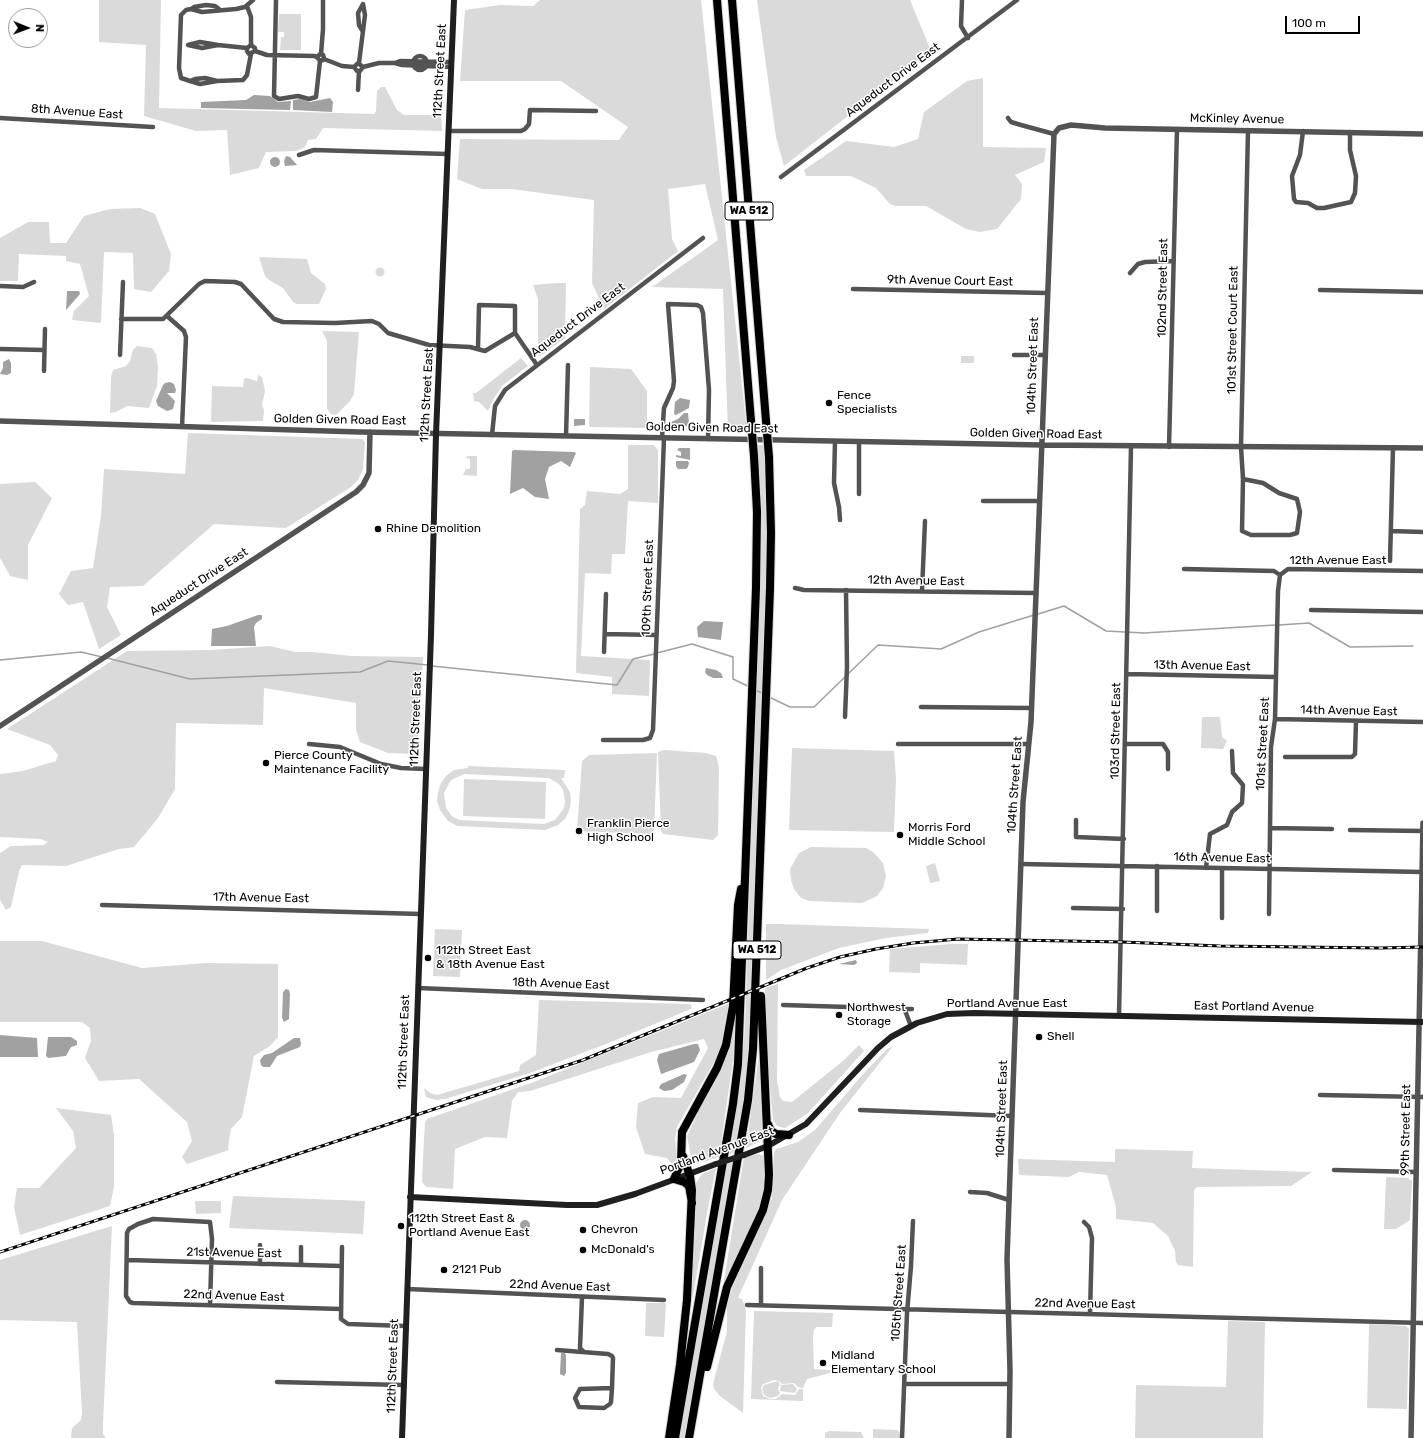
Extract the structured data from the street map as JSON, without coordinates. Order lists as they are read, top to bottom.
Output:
{
  "streets": {
    "highway": ["WA 512"],
    "main road": ["112th Street East", "Portland Avenue East", "East Portland Avenue"],
    "street": [
      "Aqueduct Drive East",
      "8th Avenue East",
      "McKinley Avenue",
      "9th Avenue Court East",
      "102nd Street East",
      "101st Street Court East",
      "104th Street East",
      "Golden Given Road East",
      "12th Avenue East",
      "109th Street East",
      "13th Avenue East",
      "14th Avenue East",
      "103rd Street East",
      "101st Street East",
      "16th Avenue East",
      "17th Avenue East",
      "18th Avenue East",
      "99th Street East",
      "21st Avenue East",
      "22nd Avenue East",
      "105th Street East"
    ]
  },
  "crossings": [
    ["112th Street East", "Golden Given Road East"],
    ["112th Street East", "17th Avenue East"],
    ["112th Street East", "18th Avenue East"],
    ["112th Street East", "Portland Avenue East"],
    ["112th Street East", "22nd Avenue East"],
    ["Aqueduct Drive East", "Golden Given Road East"],
    ["McKinley Avenue", "102nd Street East"],
    ["McKinley Avenue", "101st Street Court East"],
    ["McKinley Avenue", "104th Street East"],
    ["9th Avenue Court East", "104th Street East"],
    ["102nd Street East", "Golden Given Road East"],
    ["101st Street Court East", "Golden Given Road East"],
    ["104th Street East", "Golden Given Road East"],
    ["104th Street East", "12th Avenue East"],
    ["104th Street East", "16th Avenue East"],
    ["104th Street East", "Portland Avenue East"],
    ["104th Street East", "22nd Avenue East"],
    ["Golden Given Road East", "109th Street East"],
    ["Golden Given Road East", "103rd Street East"],
    ["12th Avenue East", "101st Street East"],
    ["13th Avenue East", "103rd Street East"],
    ["13th Avenue East", "101st Street East"],
    ["14th Avenue East", "101st Street East"],
    ["103rd Street East", "16th Avenue East"],
    ["103rd Street East", "East Portland Avenue"],
    ["101st Street East", "16th Avenue East"],
    ["16th Avenue East", "99th Street East"],
    ["Portland Avenue East", "East Portland Avenue"],
    ["East Portland Avenue", "99th Street East"],
    ["99th Street East", "22nd Avenue East"],
    ["21st Avenue East", "22nd Avenue East"],
    ["22nd Avenue East", "105th Street East"]
  ],
  "places": [
    "Fence Specialists",
    "Rhine Demolition",
    "Pierce County Maintenance Facility",
    "Franklin Pierce High School",
    "Morris Ford Middle School",
    "112th Street East & 18th Avenue East",
    "Northwest Storage",
    "Shell",
    "112th Street East & Portland Avenue East",
    "Chevron",
    "McDonald's",
    "2121 Pub",
    "Midland Elementary School"
  ],
  "scale_bar": "100 m",
  "north": "right"
}
